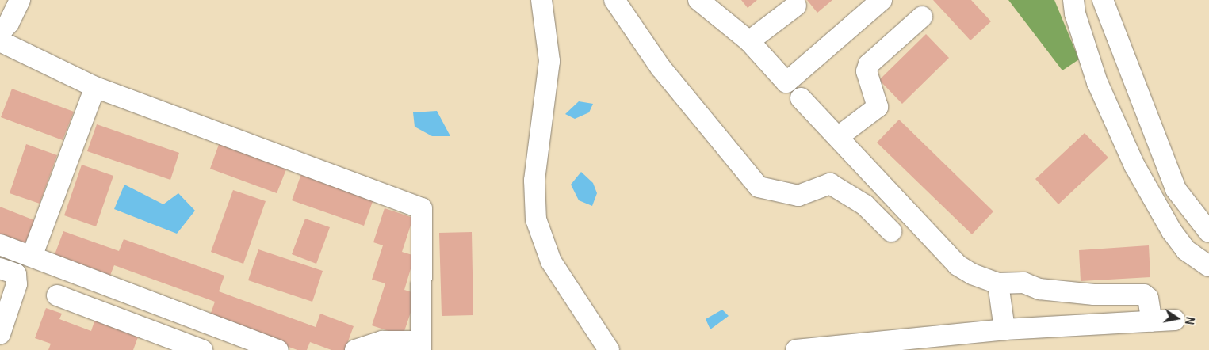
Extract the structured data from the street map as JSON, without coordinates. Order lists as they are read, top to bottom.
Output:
{
  "north": "right"
}
